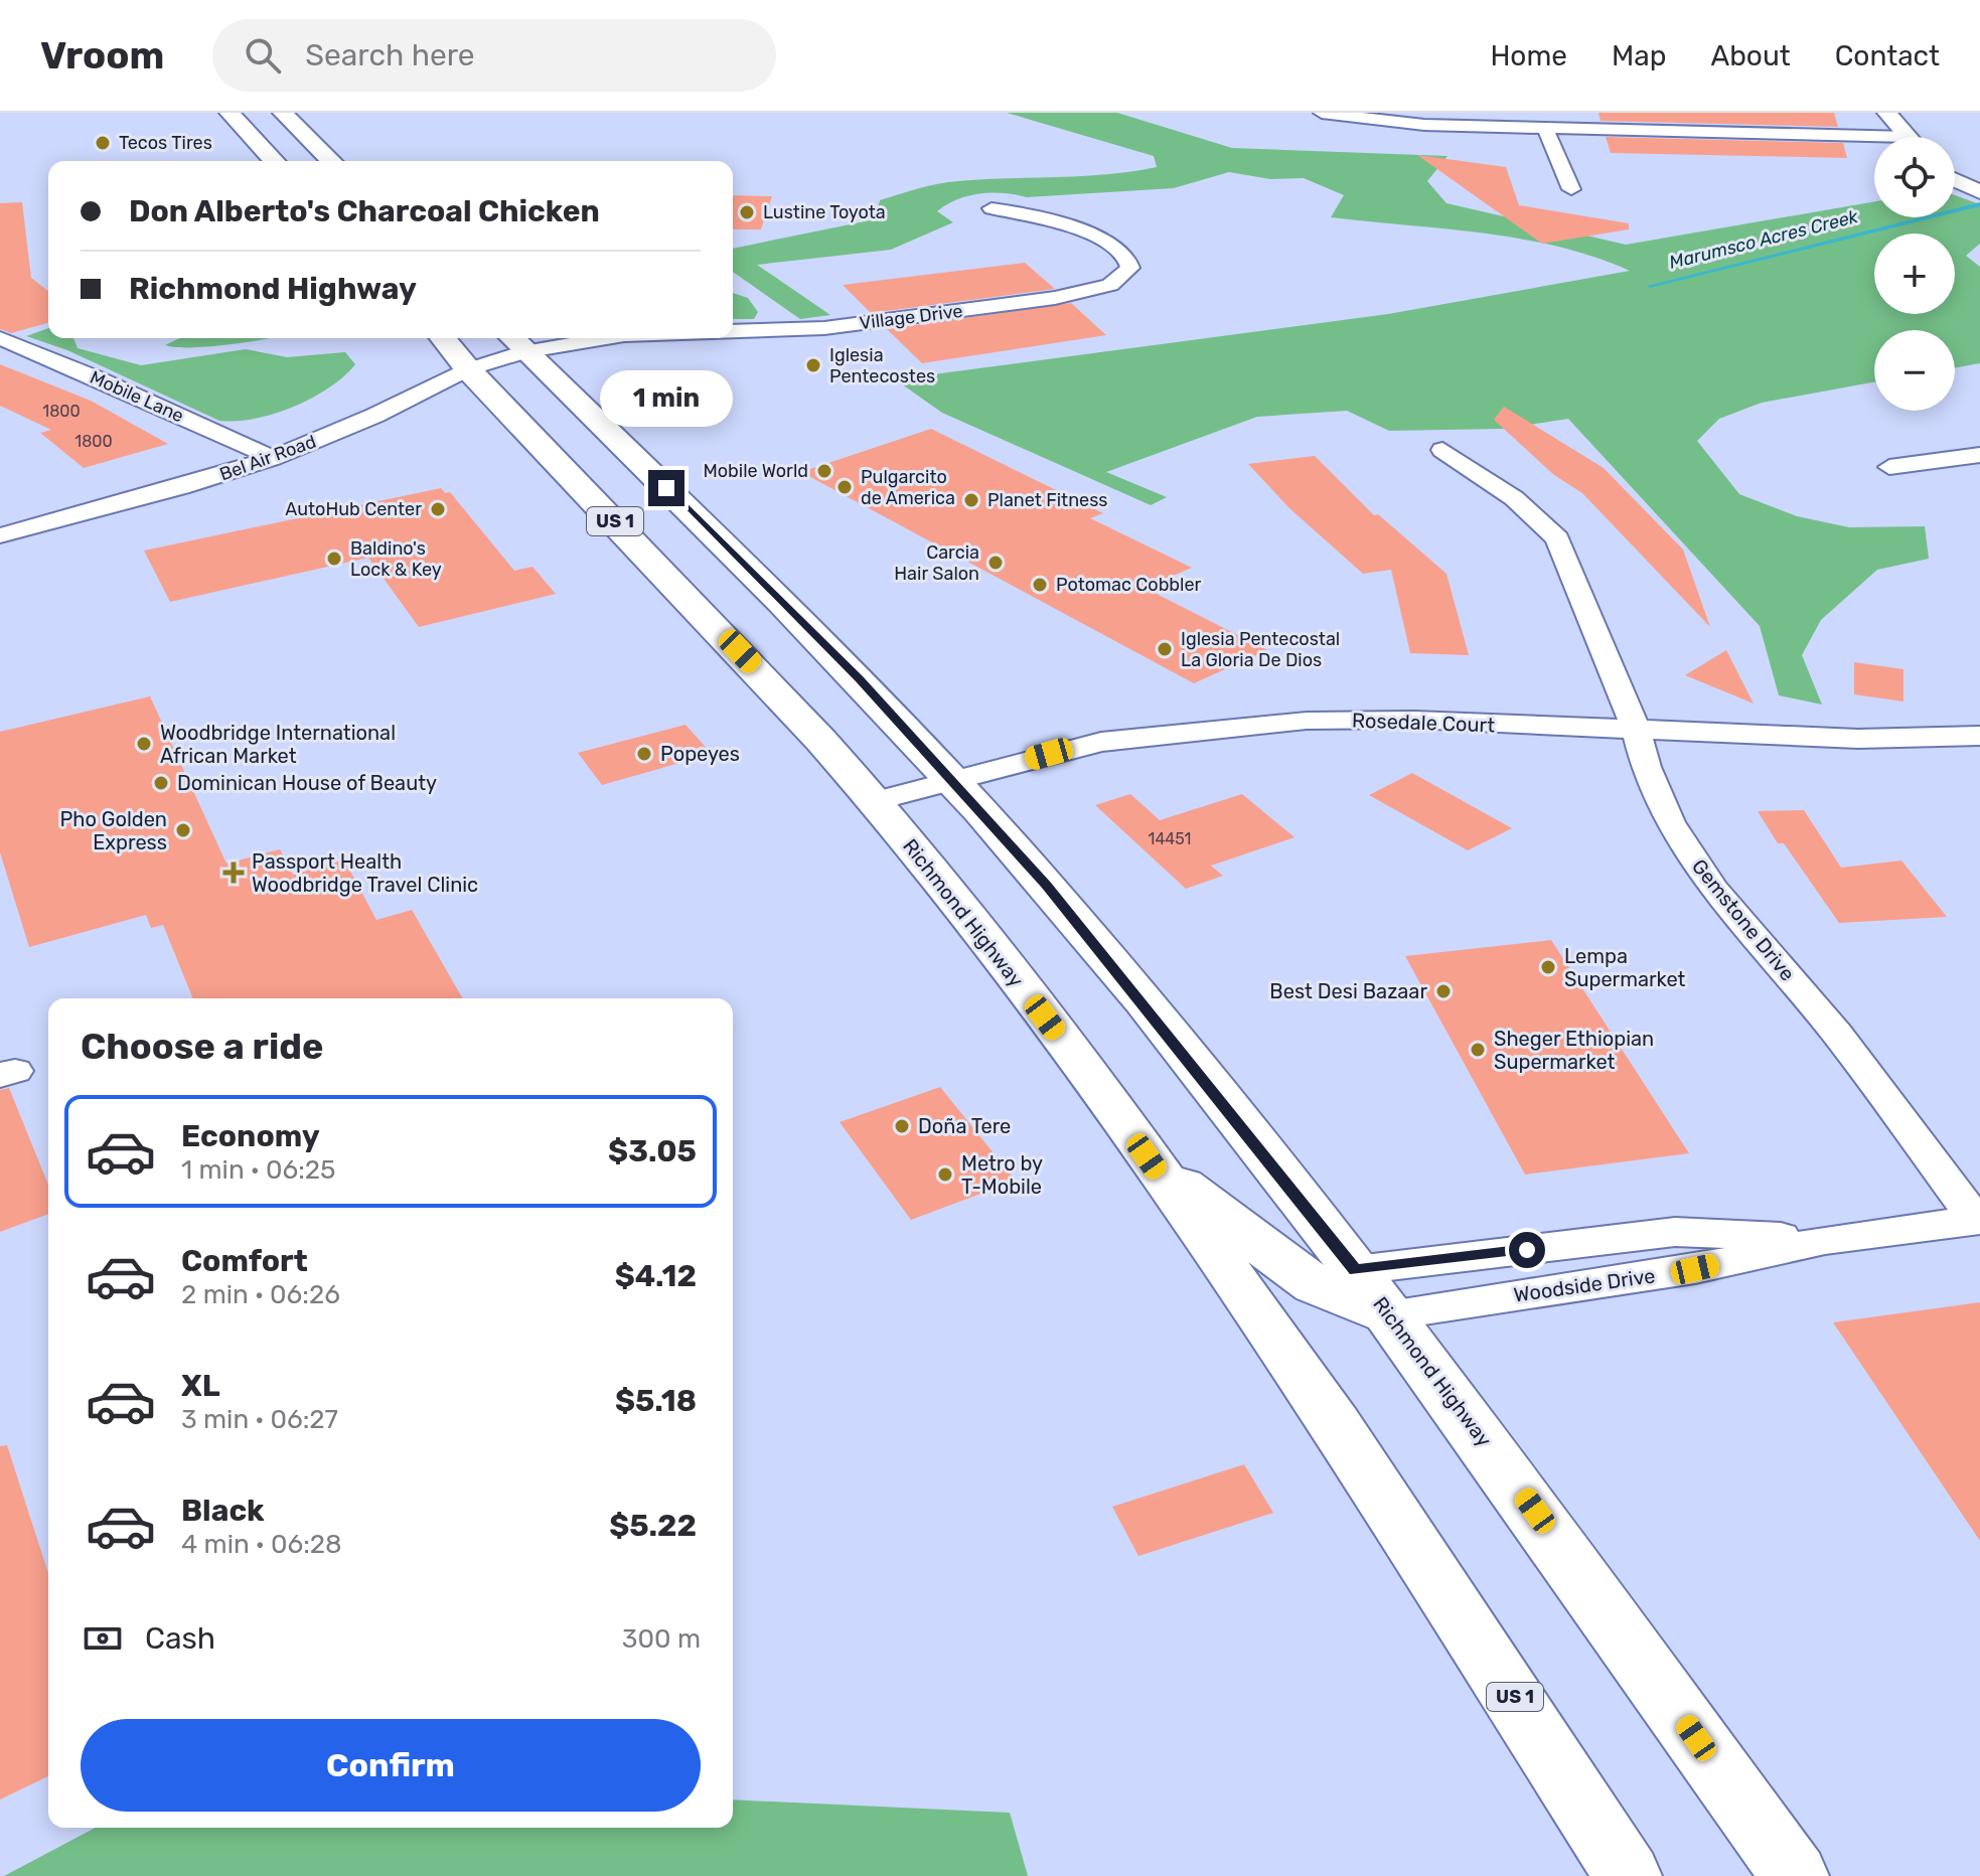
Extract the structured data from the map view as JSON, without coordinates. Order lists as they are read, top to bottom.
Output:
{
  "streets": {
    "main road": ["US 1", "Richmond Highway"],
    "street": [
      "Village Drive",
      "Mobile Lane",
      "Bel Air Road",
      "Rosedale Court",
      "Gemstone Drive",
      "Woodside Drive"
    ]
  },
  "crossings": [
    ["Village Drive", "Bel Air Road"],
    ["Village Drive", "Richmond Highway"],
    ["Mobile Lane", "Bel Air Road"],
    ["Bel Air Road", "Richmond Highway"],
    ["Rosedale Court", "Richmond Highway"],
    ["Rosedale Court", "Gemstone Drive"],
    ["Richmond Highway", "Woodside Drive"],
    ["Gemstone Drive", "Woodside Drive"]
  ],
  "water": ["Marumsco Acres Creek"],
  "places": {
    "other": [
      "Tecos Tires",
      "Lustine Toyota",
      "Iglesia Pentecostes",
      "Mobile World",
      "Pulgarcito de America",
      "Planet Fitness",
      "AutoHub Center",
      "Baldino's Lock & Key",
      "Carcia Hair Salon",
      "Potomac Cobbler",
      "Iglesia Pentecostal La Gloria De Dios",
      "Woodbridge International African Market",
      "Popeyes",
      "Dominican House of Beauty",
      "Pho Golden Express",
      "Lempa Supermarket",
      "Best Desi Bazaar",
      "Sheger Ethiopian Supermarket",
      "Doña Tere",
      "Metro by T-Mobile"
    ],
    "health": ["Passport Health Woodbridge Travel Clinic"]
  },
  "house_numbers": ["1800", "1800", "14451"],
  "page": {
    "header": "Vroom",
    "search": "Search here",
    "nav": [
      "Home",
      "Map",
      "About",
      "Contact"
    ],
    "map_buttons": ["+", "−"],
    "banner": ["Don Alberto's Charcoal Chicken", "Richmond Highway"],
    "bubble": "1 min",
    "heading": "Choose a ride",
    "list": [
      {
        "name": "Economy",
        "note": "1 min · 06:25",
        "value": "$3.05"
      },
      {
        "name": "Comfort",
        "note": "2 min · 06:26",
        "value": "$4.12"
      },
      {
        "name": "XL",
        "note": "3 min · 06:27",
        "value": "$5.18"
      },
      {
        "name": "Black",
        "note": "4 min · 06:28",
        "value": "$5.22"
      }
    ],
    "pay": ["Cash", "300 m"],
    "buttons": "Confirm"
  }
}
